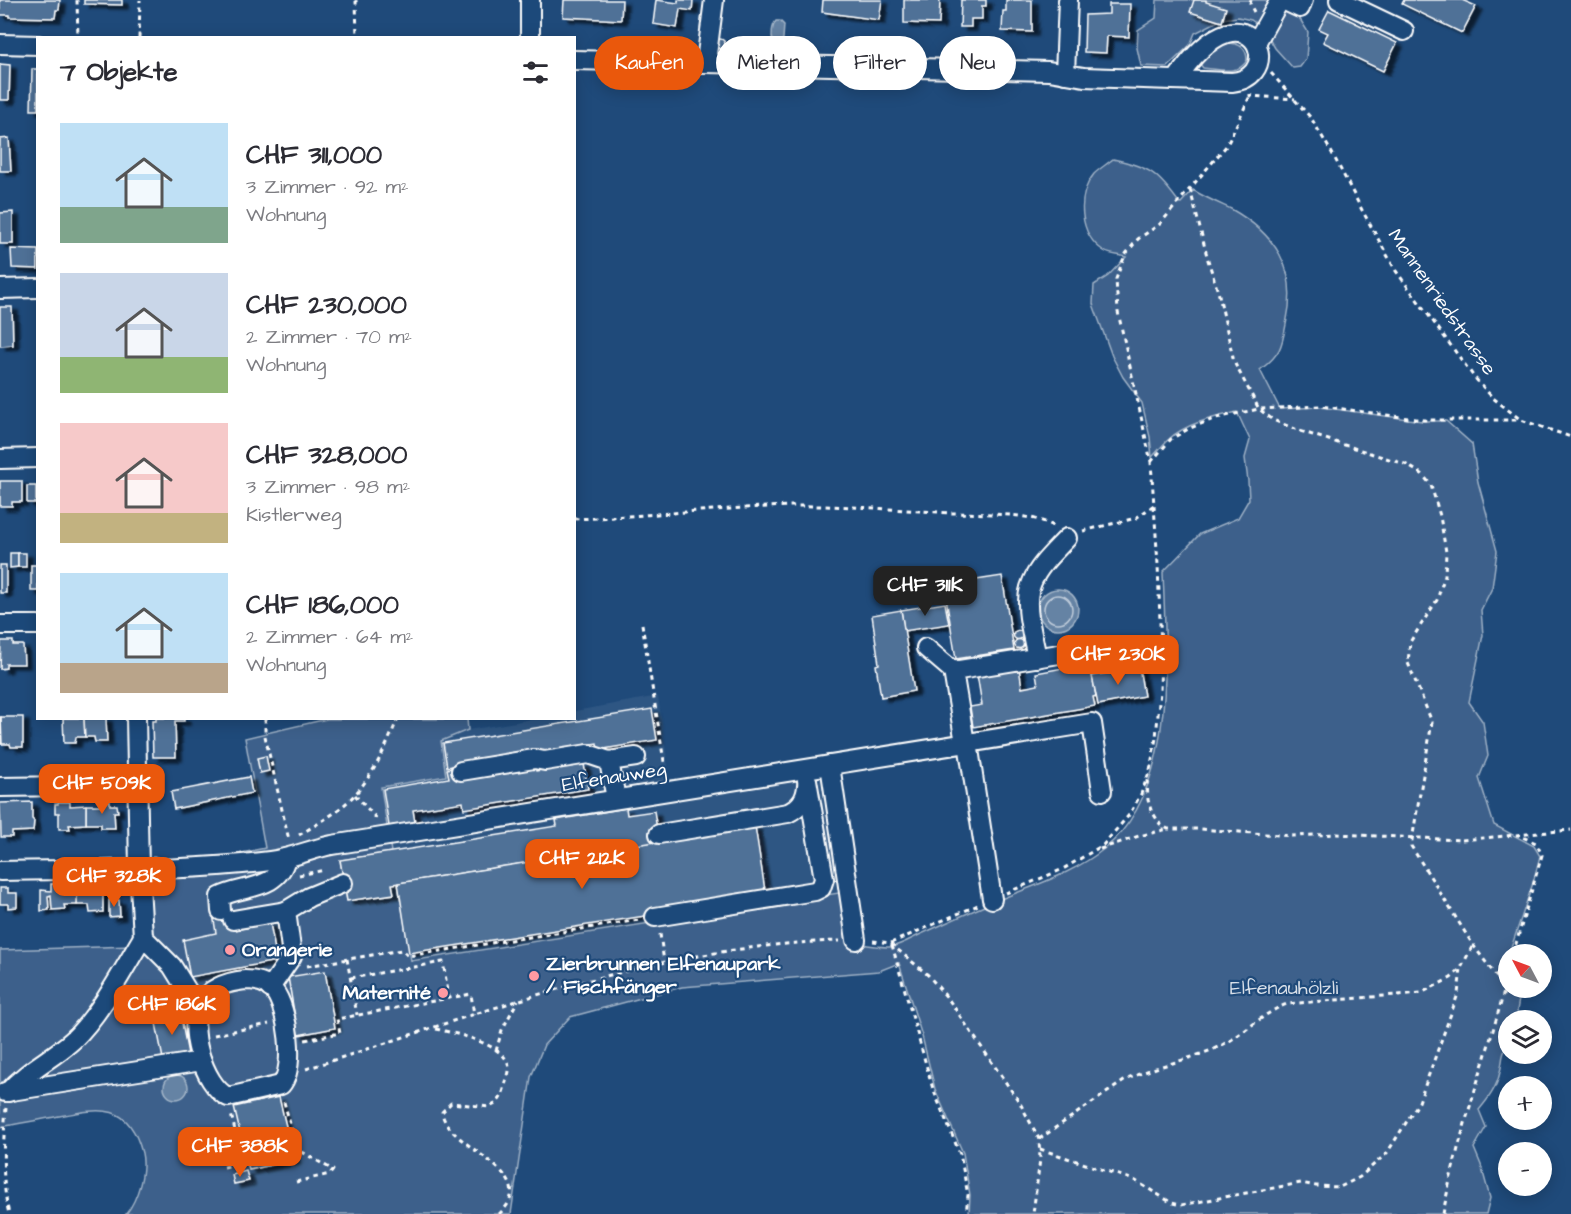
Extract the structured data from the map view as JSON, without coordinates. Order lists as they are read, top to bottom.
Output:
{
  "streets": {
    "street": ["Elfenauweg"],
    "path": ["Mannenriedstrasse"]
  },
  "parks": ["Elfenauhölzli"],
  "places": ["Orangerie", "Zierbrunnen Elfenaupark / Fischfänger", "Maternité"],
  "north": "top left",
  "page": {
    "chip": [
      "Kaufen",
      "Mieten",
      "Filter",
      "Neu"
    ],
    "heading": "7 Objekte",
    "list": [
      {
        "name": "CHF 311,000",
        "note": "3 Zimmer · 92 m² · Wohnung"
      },
      {
        "name": "CHF 230,000",
        "note": "2 Zimmer · 70 m² · Wohnung"
      },
      {
        "name": "CHF 328,000",
        "note": "3 Zimmer · 98 m² · Kistlerweg"
      },
      {
        "name": "CHF 186,000",
        "note": "2 Zimmer · 64 m² · Wohnung"
      }
    ],
    "price": [
      "CHF 311K",
      "CHF 230K",
      "CHF 509K",
      "CHF 212K",
      "CHF 328K",
      "CHF 186K",
      "CHF 388K"
    ],
    "map_buttons": ["+", "−"]
  }
}
